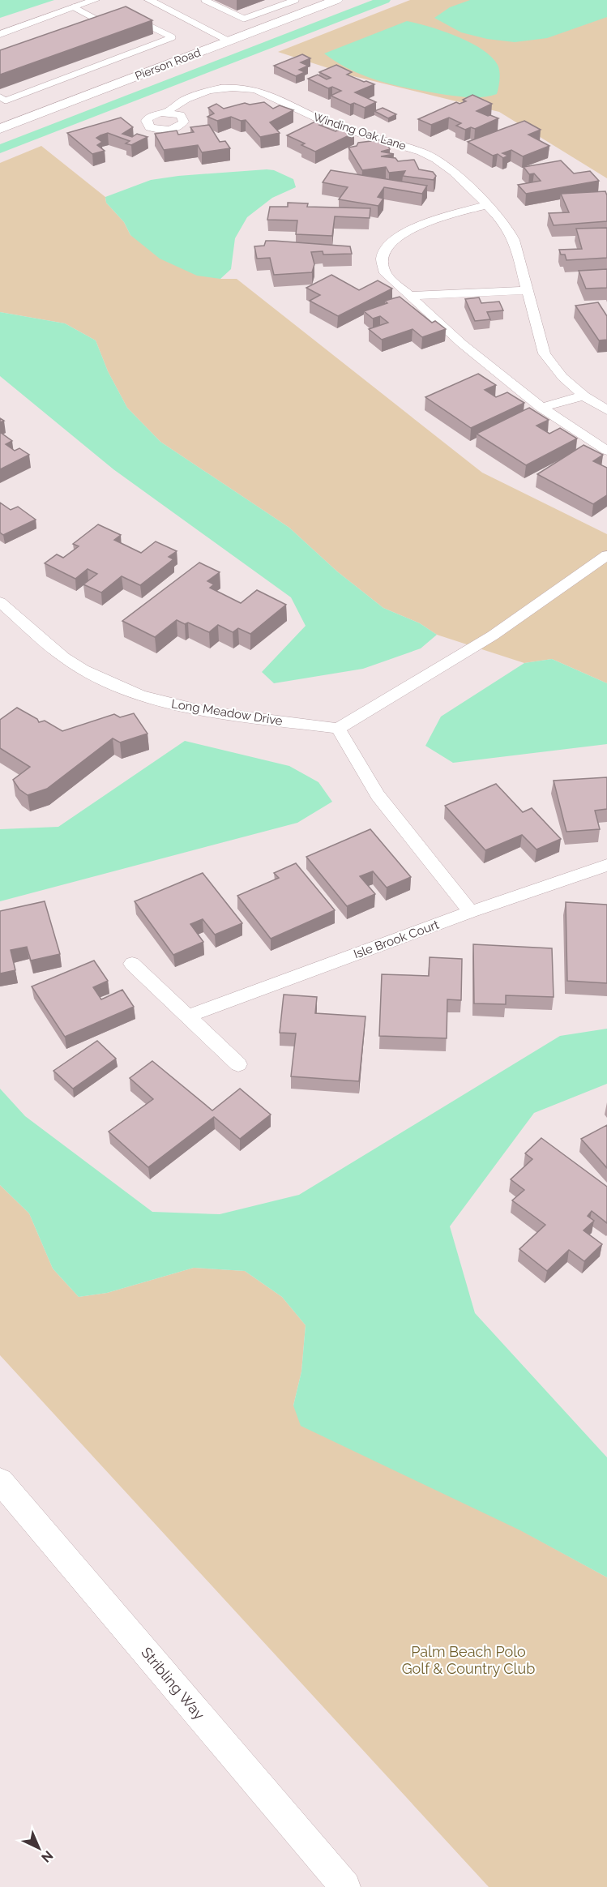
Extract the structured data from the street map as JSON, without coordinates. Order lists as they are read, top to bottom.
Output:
{
  "streets": {
    "street": [
      "Pierson Road",
      "Winding Oak Lane",
      "Long Meadow Drive",
      "Isle Brook Court",
      "Stribling Way"
    ]
  },
  "parks": ["Palm Beach Polo Golf & Country Club"],
  "north": "bottom right"
}
